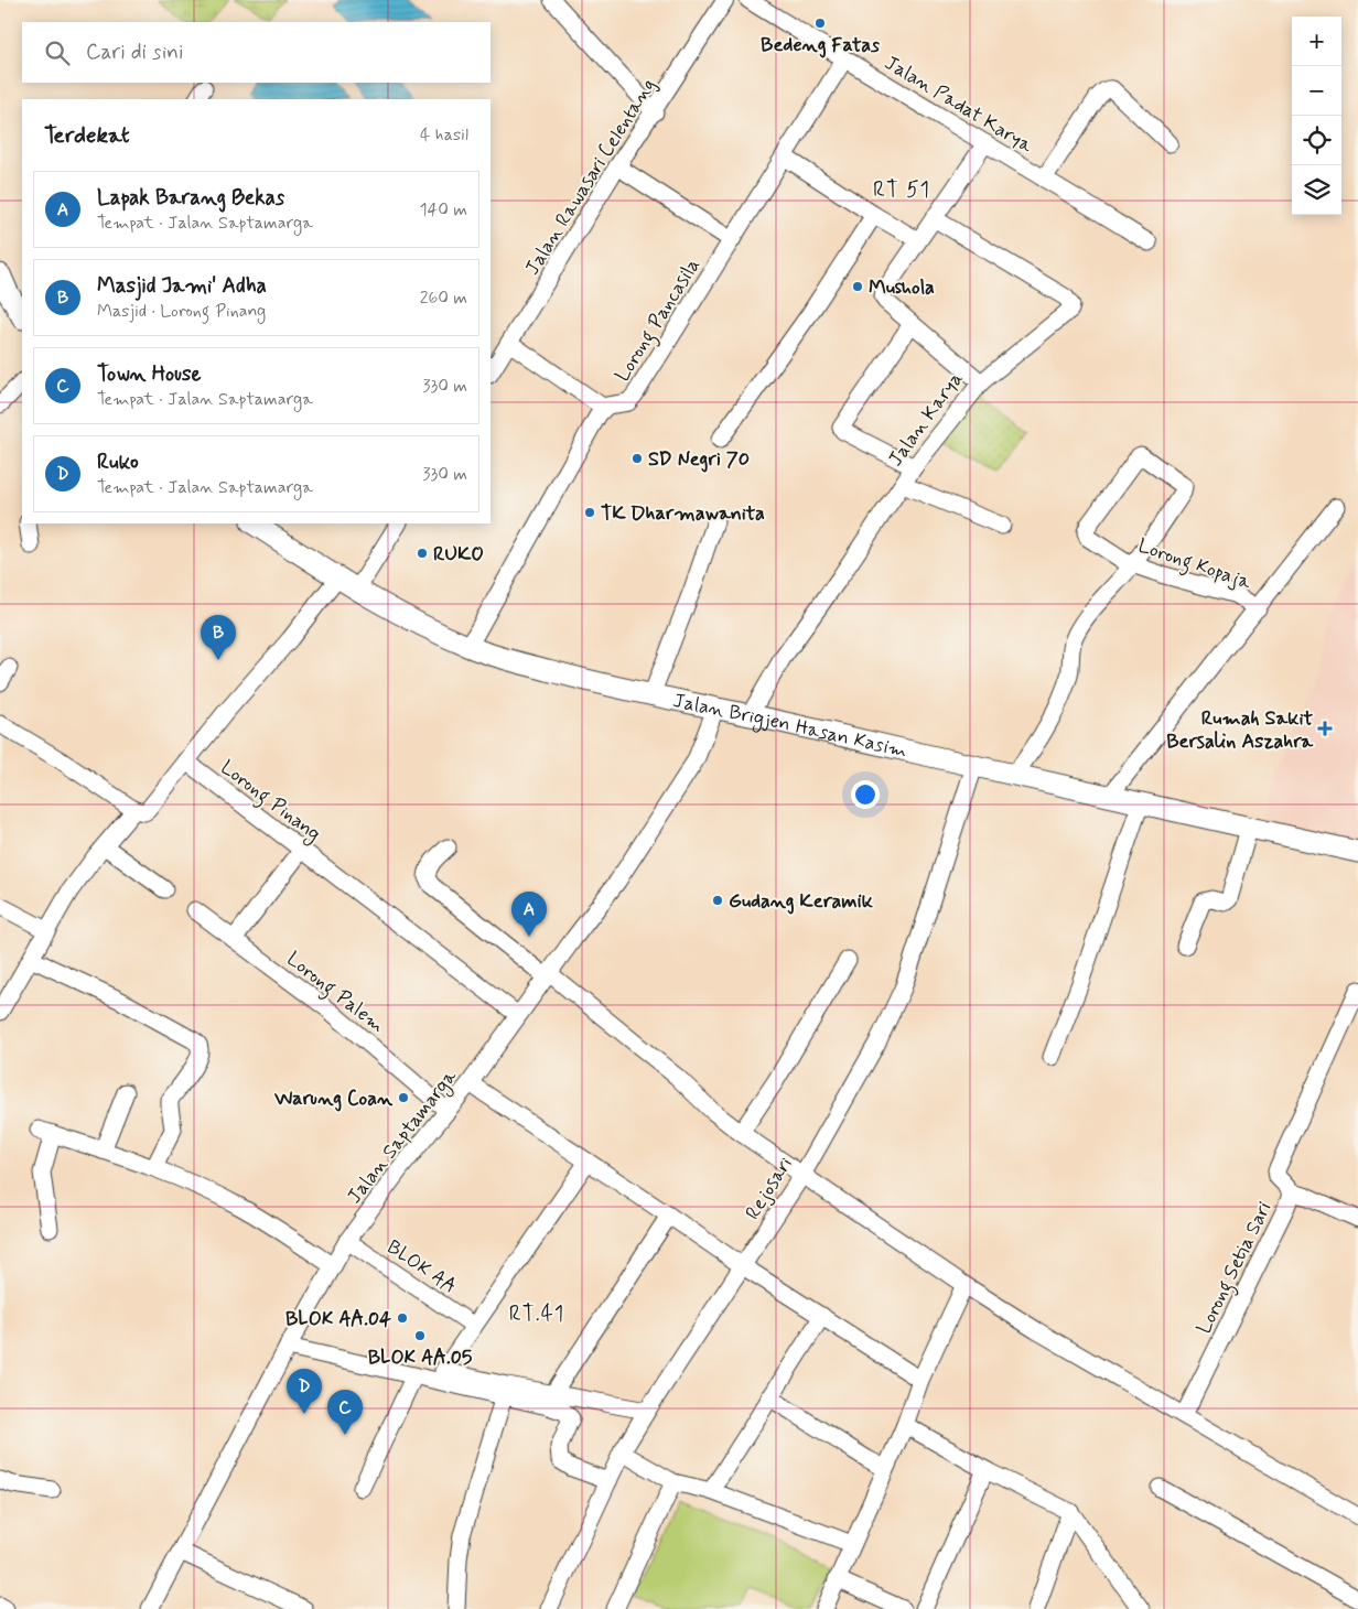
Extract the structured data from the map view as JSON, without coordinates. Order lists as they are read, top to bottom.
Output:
{
  "streets": {
    "street": [
      "Jalan Padat Karya",
      "Jalan Rawasari Celentang",
      "Lorong Pancasila",
      "Jalan Karya",
      "Lorong Kopaja",
      "Jalan Brigjen Hasan Kasim",
      "Lorong Pinang",
      "Lorong Palem",
      "Jalan Saptamarga",
      "Rejosari",
      "BLOK AA",
      "Lorong Setia Sari"
    ]
  },
  "crossings": [
    ["Jalan Padat Karya", "Lorong Pancasila"],
    ["Jalan Padat Karya", "Jalan Karya"],
    ["Jalan Karya", "Jalan Brigjen Hasan Kasim"],
    ["Lorong Kopaja", "Jalan Brigjen Hasan Kasim"],
    ["Jalan Brigjen Hasan Kasim", "Jalan Saptamarga"],
    ["Jalan Brigjen Hasan Kasim", "Rejosari"],
    ["Lorong Pinang", "Jalan Saptamarga"],
    ["Lorong Palem", "Jalan Saptamarga"],
    ["Jalan Saptamarga", "BLOK AA"]
  ],
  "districts": ["RT 51", "RT.41"],
  "places": {
    "other": [
      "Bedeng Fatas",
      "Mushola",
      "SD Negri 70",
      "TK Dharmawanita",
      "RUKO",
      "Gudang Keramik",
      "Warung Coan",
      "BLOK AA.04",
      "BLOK AA.05"
    ],
    "health": ["Rumah Sakit Bersalin Aszahra"]
  },
  "page": {
    "map_buttons": ["+", "−"],
    "search": "Cari di sini",
    "heading": ["Terdekat", "4 hasil"],
    "list": [
      {
        "mark": "A",
        "name": "Lapak Barang Bekas",
        "note": "Tempat · Jalan Saptamarga",
        "value": "140 m"
      },
      {
        "mark": "B",
        "name": "Masjid Jami' Adha",
        "note": "Masjid · Lorong Pinang",
        "value": "260 m"
      },
      {
        "mark": "C",
        "name": "Town House",
        "note": "Tempat · Jalan Saptamarga",
        "value": "330 m"
      },
      {
        "mark": "D",
        "name": "Ruko",
        "note": "Tempat · Jalan Saptamarga",
        "value": "330 m"
      }
    ],
    "pins": [
      "B",
      "A",
      "D",
      "C"
    ]
  }
}
